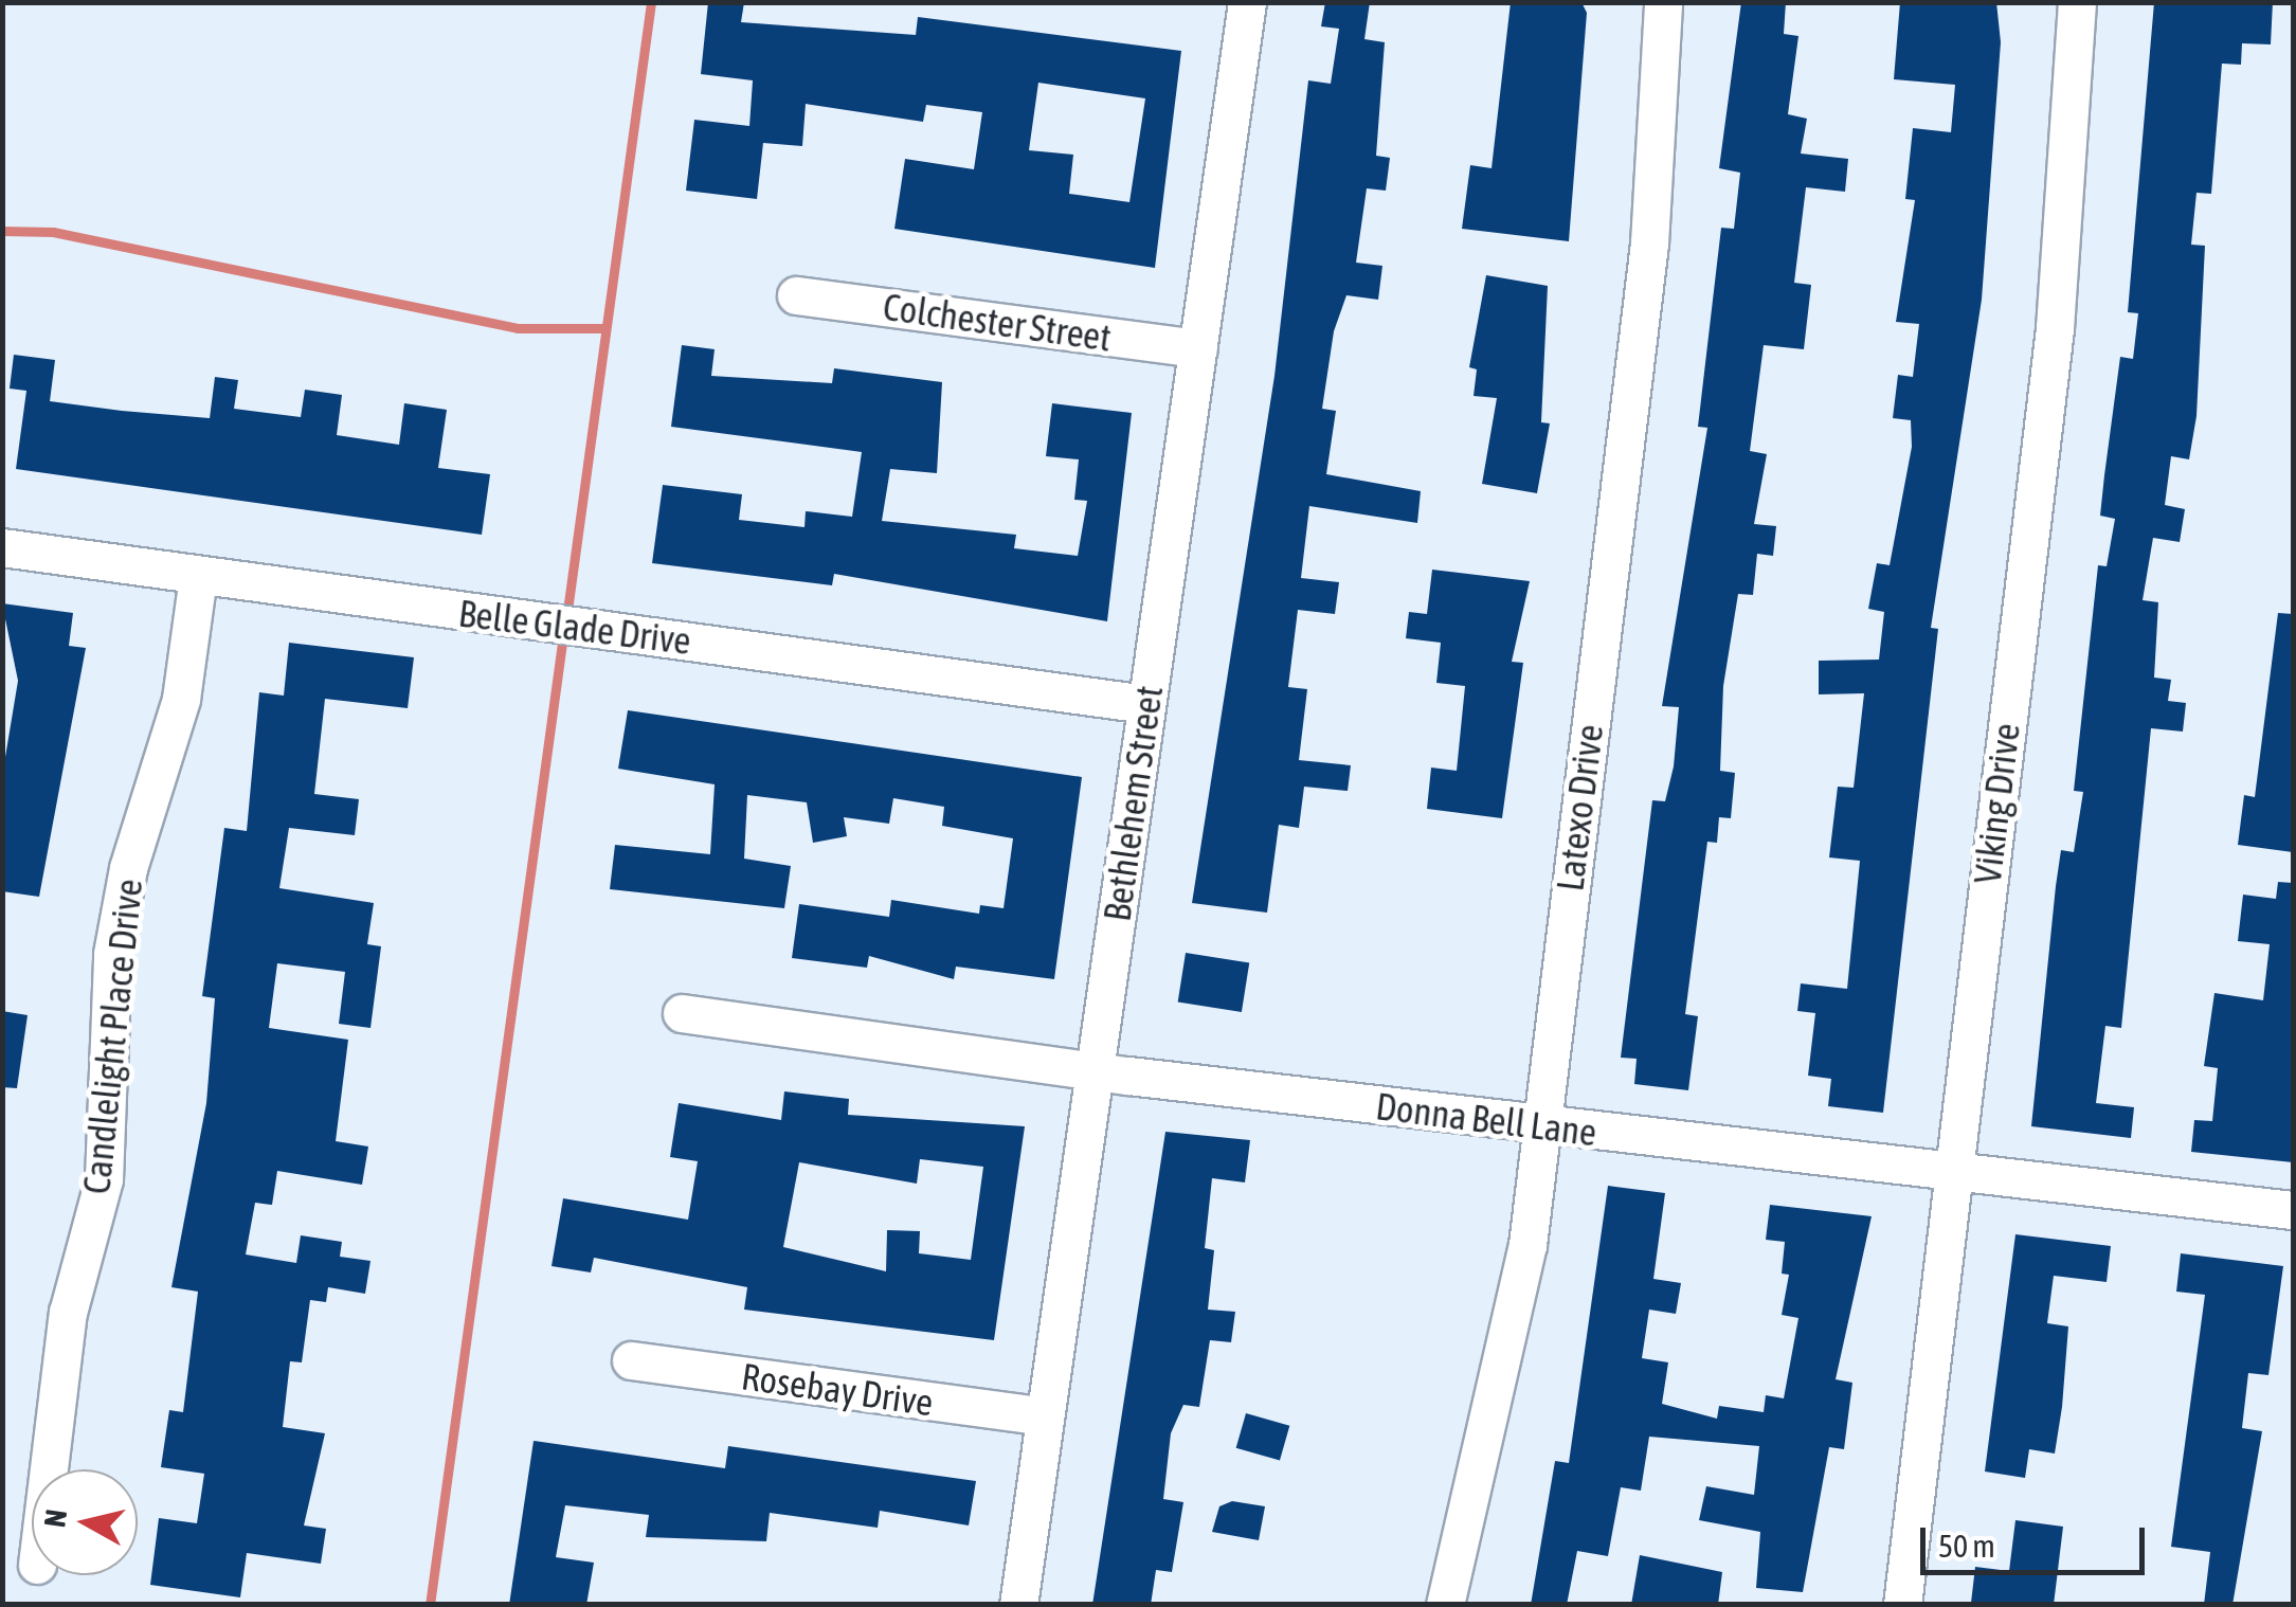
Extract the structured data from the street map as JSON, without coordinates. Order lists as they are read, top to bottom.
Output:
{
  "streets": {
    "street": [
      "Colchester Street",
      "Belle Glade Drive",
      "Bethlehem Street",
      "Viking Drive",
      "Latexo Drive",
      "Candlelight Place Drive",
      "Donna Bell Lane",
      "Rosebay Drive"
    ]
  },
  "crossings": [
    ["Colchester Street", "Bethlehem Street"],
    ["Belle Glade Drive", "Bethlehem Street"],
    ["Belle Glade Drive", "Candlelight Place Drive"],
    ["Bethlehem Street", "Donna Bell Lane"],
    ["Bethlehem Street", "Rosebay Drive"],
    ["Viking Drive", "Donna Bell Lane"],
    ["Latexo Drive", "Donna Bell Lane"]
  ],
  "scale_bar": "50 m",
  "north": "left"
}
